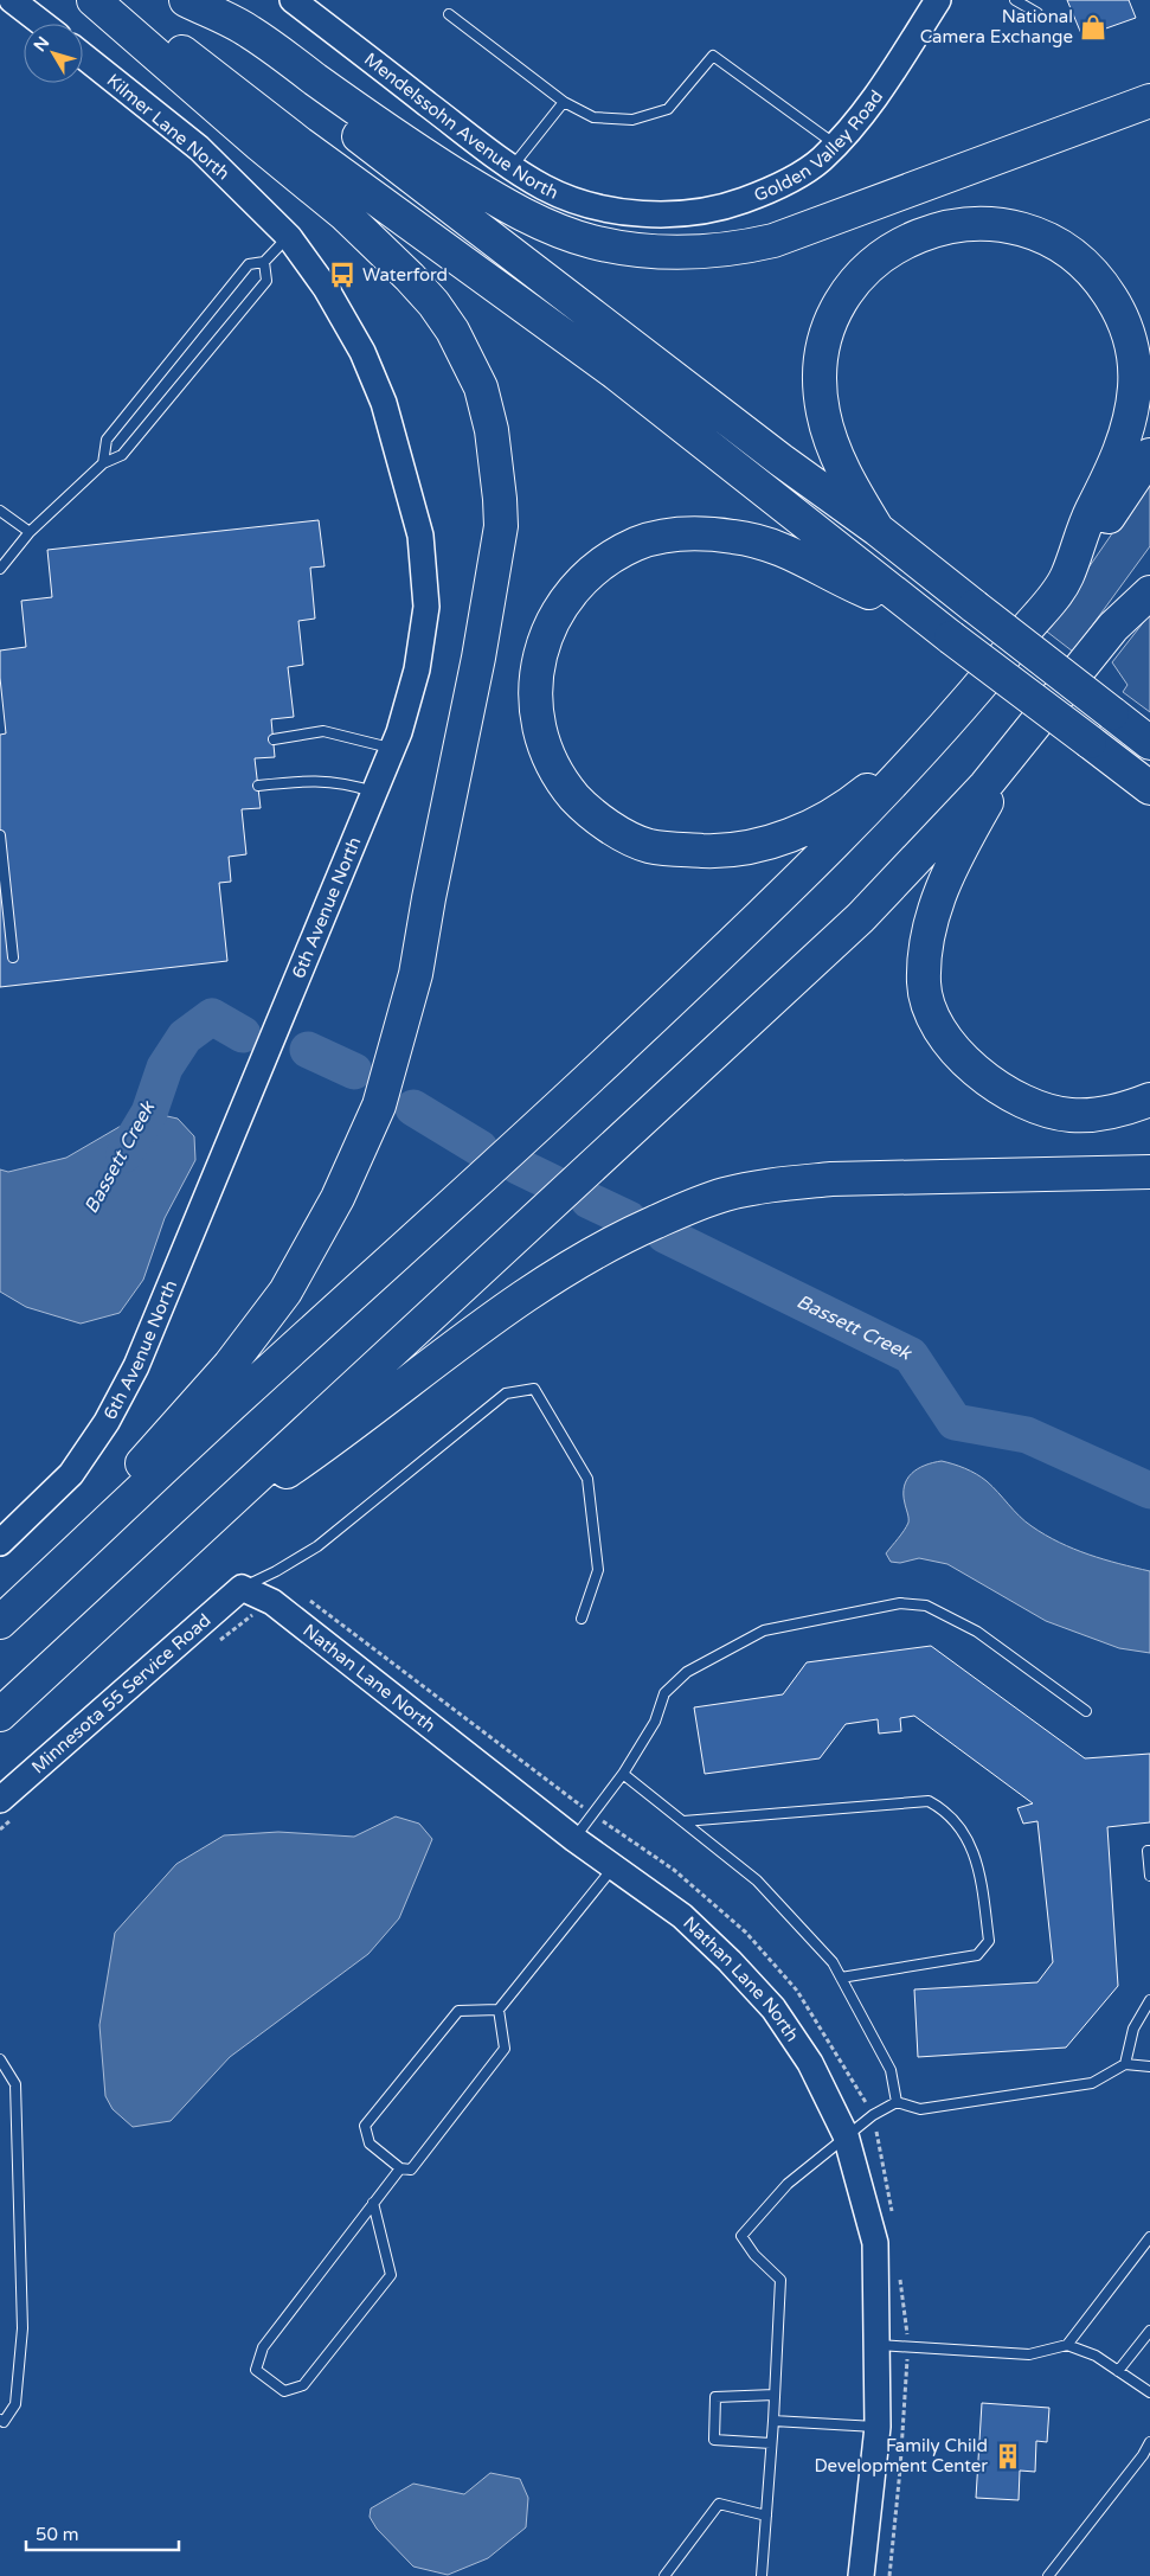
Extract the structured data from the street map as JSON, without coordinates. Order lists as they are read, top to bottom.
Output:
{
  "streets": {
    "street": [
      "Mendelssohn Avenue North",
      "Kilmer Lane North",
      "Golden Valley Road",
      "6th Avenue North",
      "Nathan Lane North",
      "Minnesota 55 Service Road"
    ]
  },
  "crossings": [
    ["Mendelssohn Avenue North", "Golden Valley Road"],
    ["Kilmer Lane North", "6th Avenue North"],
    ["Nathan Lane North", "Minnesota 55 Service Road"]
  ],
  "water": ["Bassett Creek"],
  "places": {
    "shop": ["National Camera Exchange"],
    "bus stop": ["Waterford"],
    "building": ["Family Child Development Center"]
  },
  "scale_bar": "50 m",
  "north": "top left"
}
